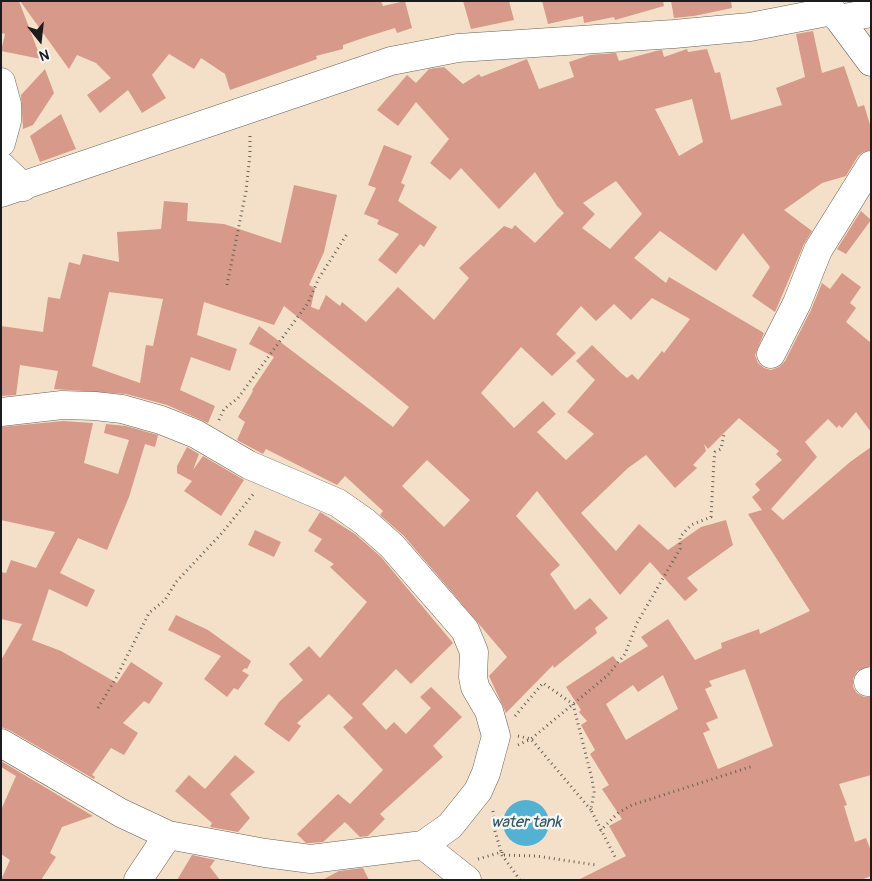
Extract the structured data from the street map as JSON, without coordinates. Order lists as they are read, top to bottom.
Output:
{
  "water": ["water tank"],
  "north": "bottom"
}
